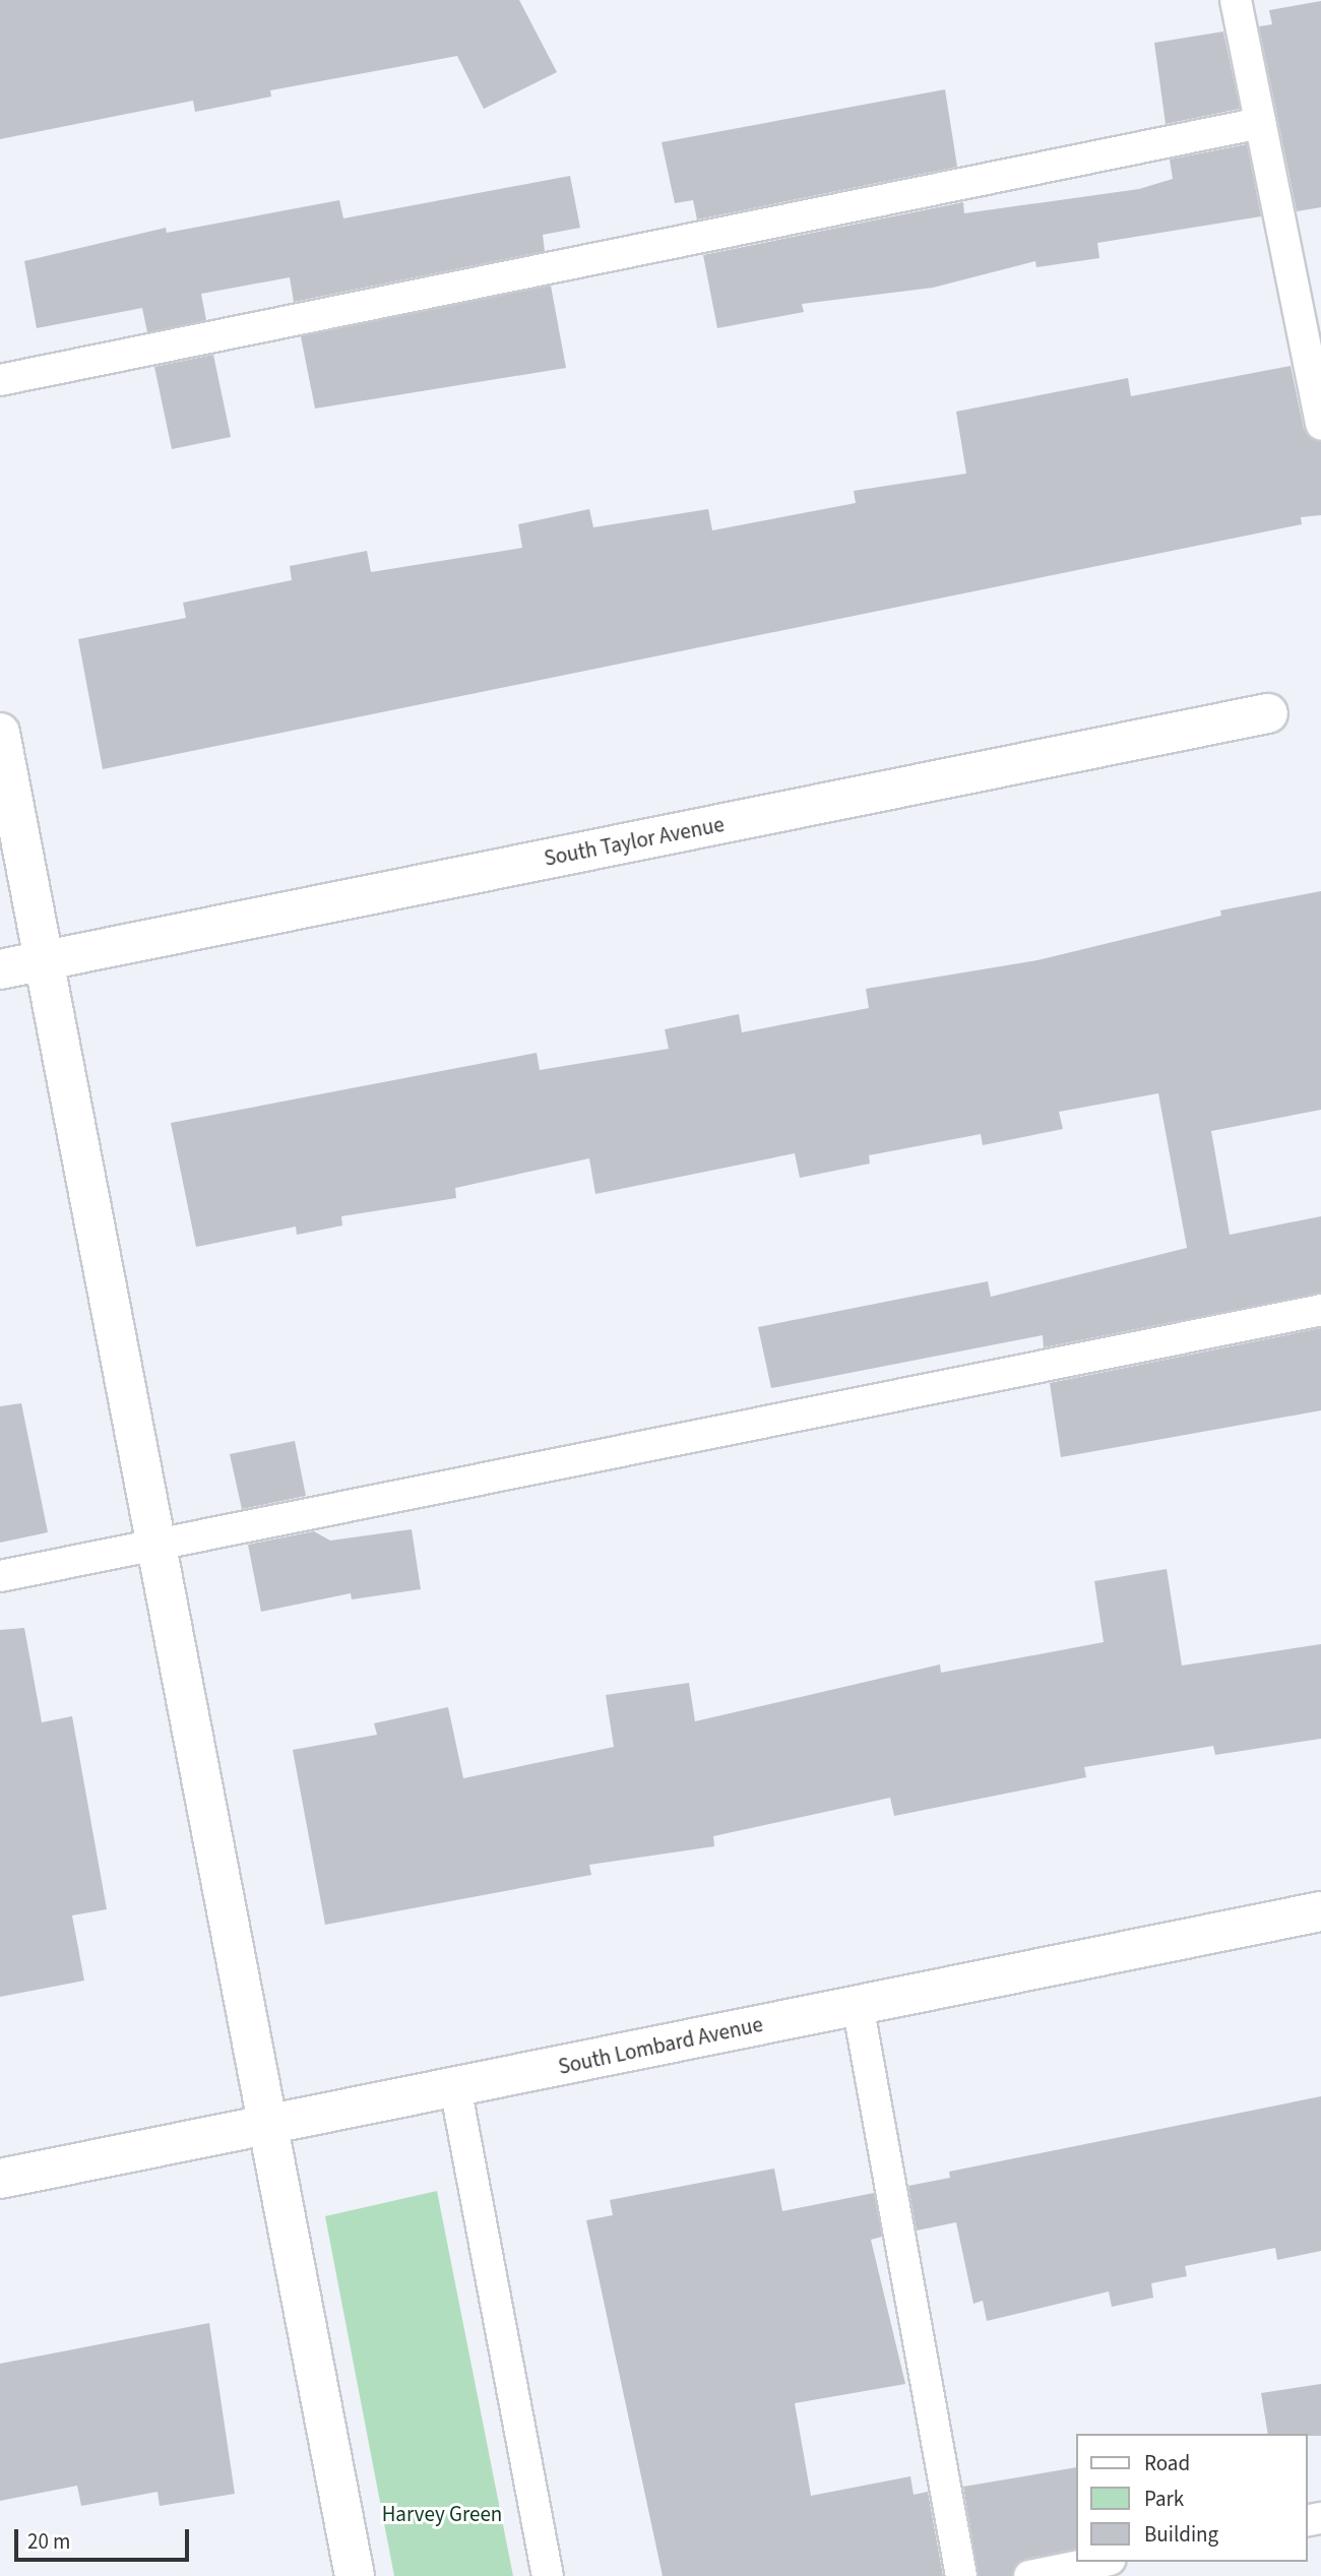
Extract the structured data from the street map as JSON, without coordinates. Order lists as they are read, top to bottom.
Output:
{
  "streets": {
    "street": ["South Taylor Avenue", "South Lombard Avenue"]
  },
  "parks": ["Harvey Green"],
  "legend": ["Road", "Park", "Building"],
  "scale_bar": "20 m"
}
